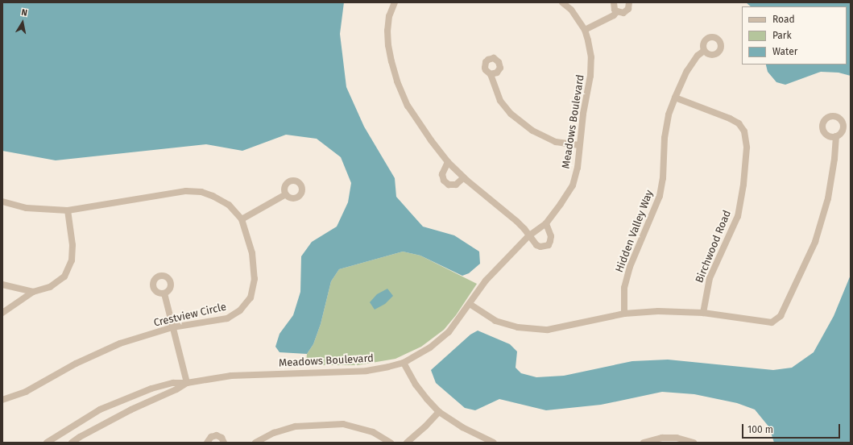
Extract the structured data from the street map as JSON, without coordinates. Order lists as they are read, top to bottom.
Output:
{
  "streets": {
    "street": [
      "Meadows Boulevard",
      "Hidden Valley Way",
      "Birchwood Road",
      "Crestview Circle"
    ]
  },
  "crossings": [
    ["Hidden Valley Way", "Birchwood Road"]
  ],
  "legend": ["Road", "Park", "Water"],
  "scale_bar": "100 m",
  "north": "top"
}
